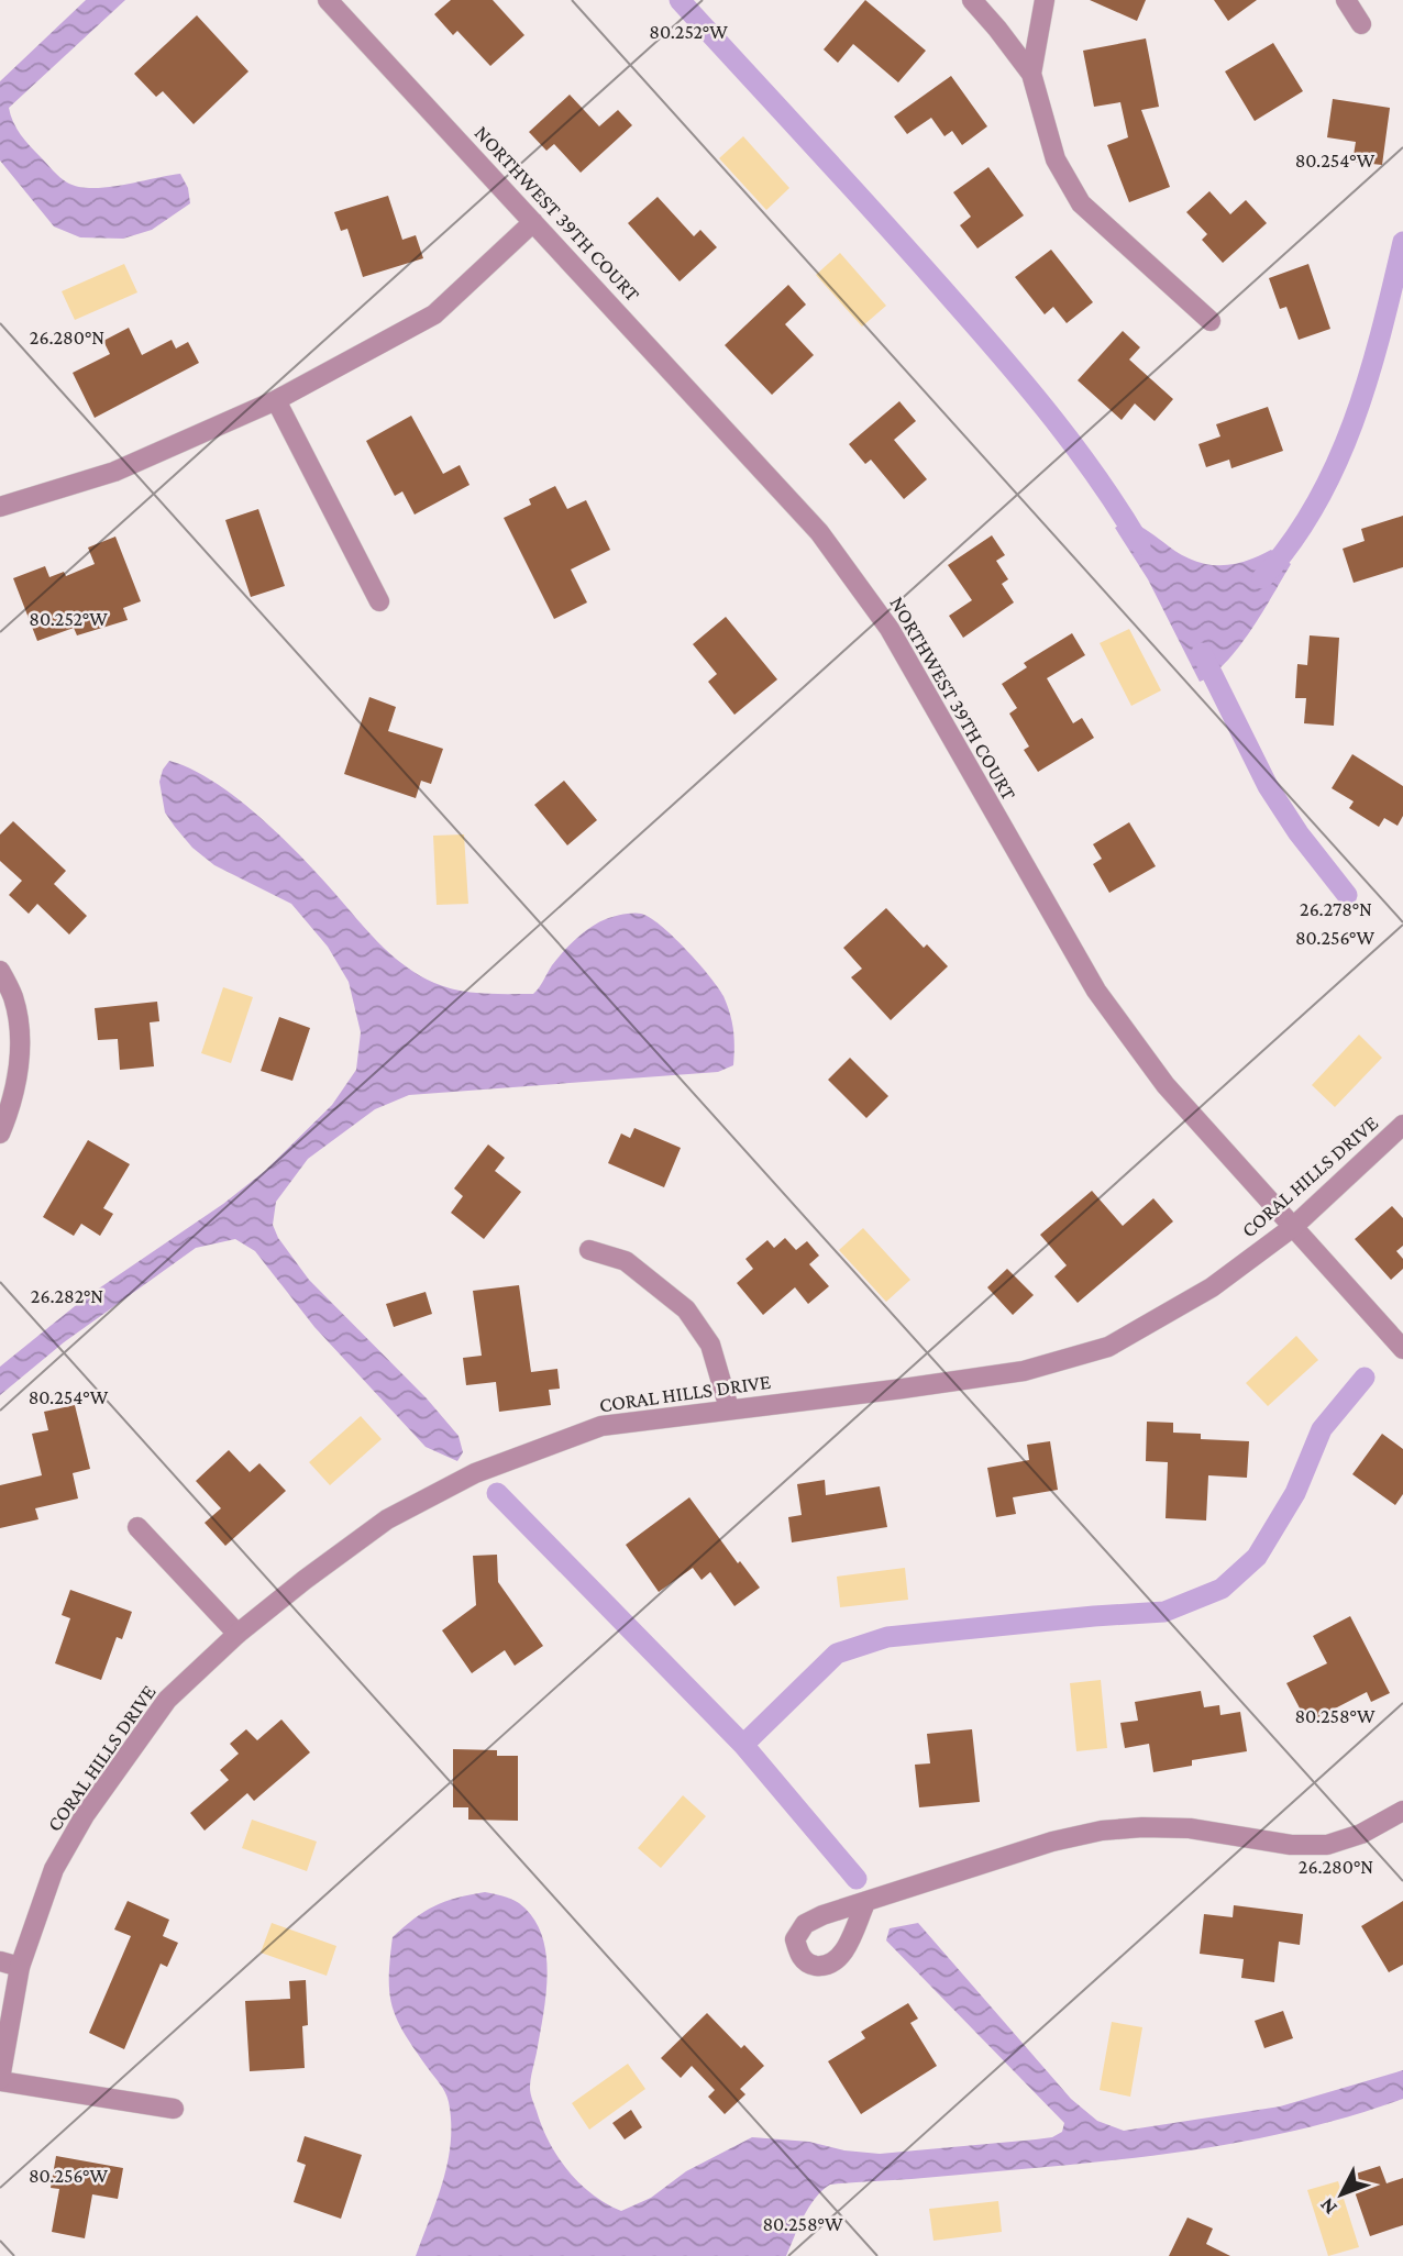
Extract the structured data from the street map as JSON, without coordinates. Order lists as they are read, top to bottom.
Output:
{
  "streets": {
    "street": ["NORTHWEST 39TH COURT", "CORAL HILLS DRIVE"]
  },
  "crossings": [
    ["NORTHWEST 39TH COURT", "CORAL HILLS DRIVE"]
  ],
  "north": "bottom left",
  "coordinates": [
    "80.252°W",
    "80.254°W",
    "26.280°N",
    "26.278°N",
    "80.256°W",
    "26.282°N",
    "80.258°W"
  ]
}
